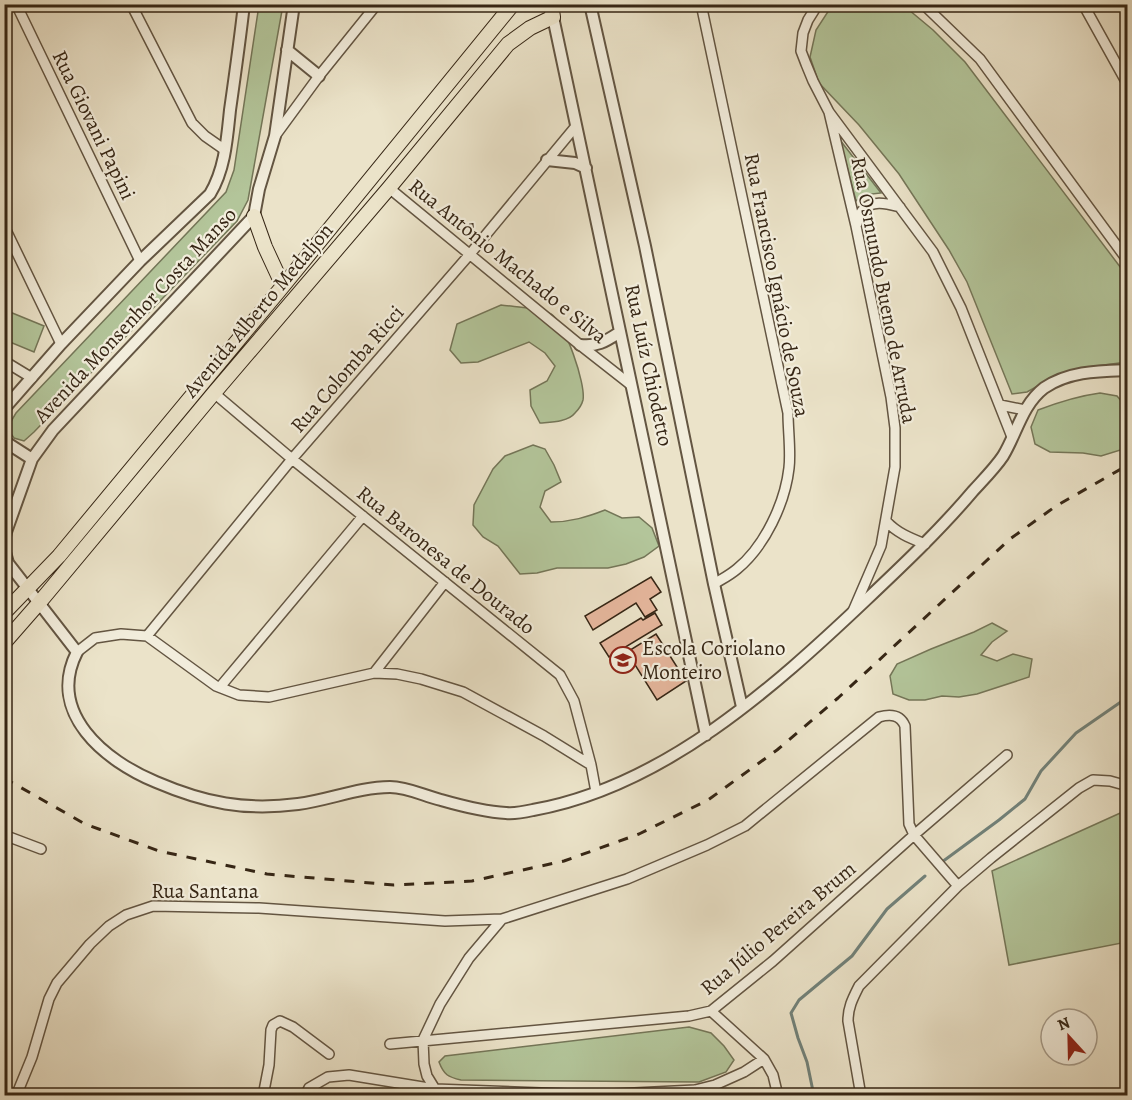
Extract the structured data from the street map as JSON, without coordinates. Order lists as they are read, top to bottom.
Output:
{
  "streets": {
    "main road": ["Avenida Alberto Medaljon"],
    "street": [
      "Rua Giovani Papini",
      "Rua Antônio Machado e Silva",
      "Rua Francisco Ignácio de Souza",
      "Rua Osmundo Bueno de Arruda",
      "Avenida Monsenhor Costa Manso",
      "Rua Luíz Chiodetto",
      "Rua Colomba Ricci",
      "Rua Baronesa de Dourado",
      "Rua Santana",
      "Rua Júlio Pereira Brum"
    ]
  },
  "crossings": [
    ["Rua Giovani Papini", "Avenida Monsenhor Costa Manso"],
    ["Rua Antônio Machado e Silva", "Avenida Alberto Medaljon"],
    ["Rua Antônio Machado e Silva", "Rua Luíz Chiodetto"],
    ["Rua Antônio Machado e Silva", "Rua Colomba Ricci"],
    ["Rua Francisco Ignácio de Souza", "Rua Luíz Chiodetto"],
    ["Avenida Alberto Medaljon", "Rua Luíz Chiodetto"],
    ["Avenida Alberto Medaljon", "Rua Baronesa de Dourado"],
    ["Rua Luíz Chiodetto", "Rua Colomba Ricci"],
    ["Rua Colomba Ricci", "Rua Baronesa de Dourado"],
    ["Rua Santana", "Rua Júlio Pereira Brum"]
  ],
  "places": {
    "school or university": ["Escola Coriolano Monteiro"]
  },
  "north": "top"
}
